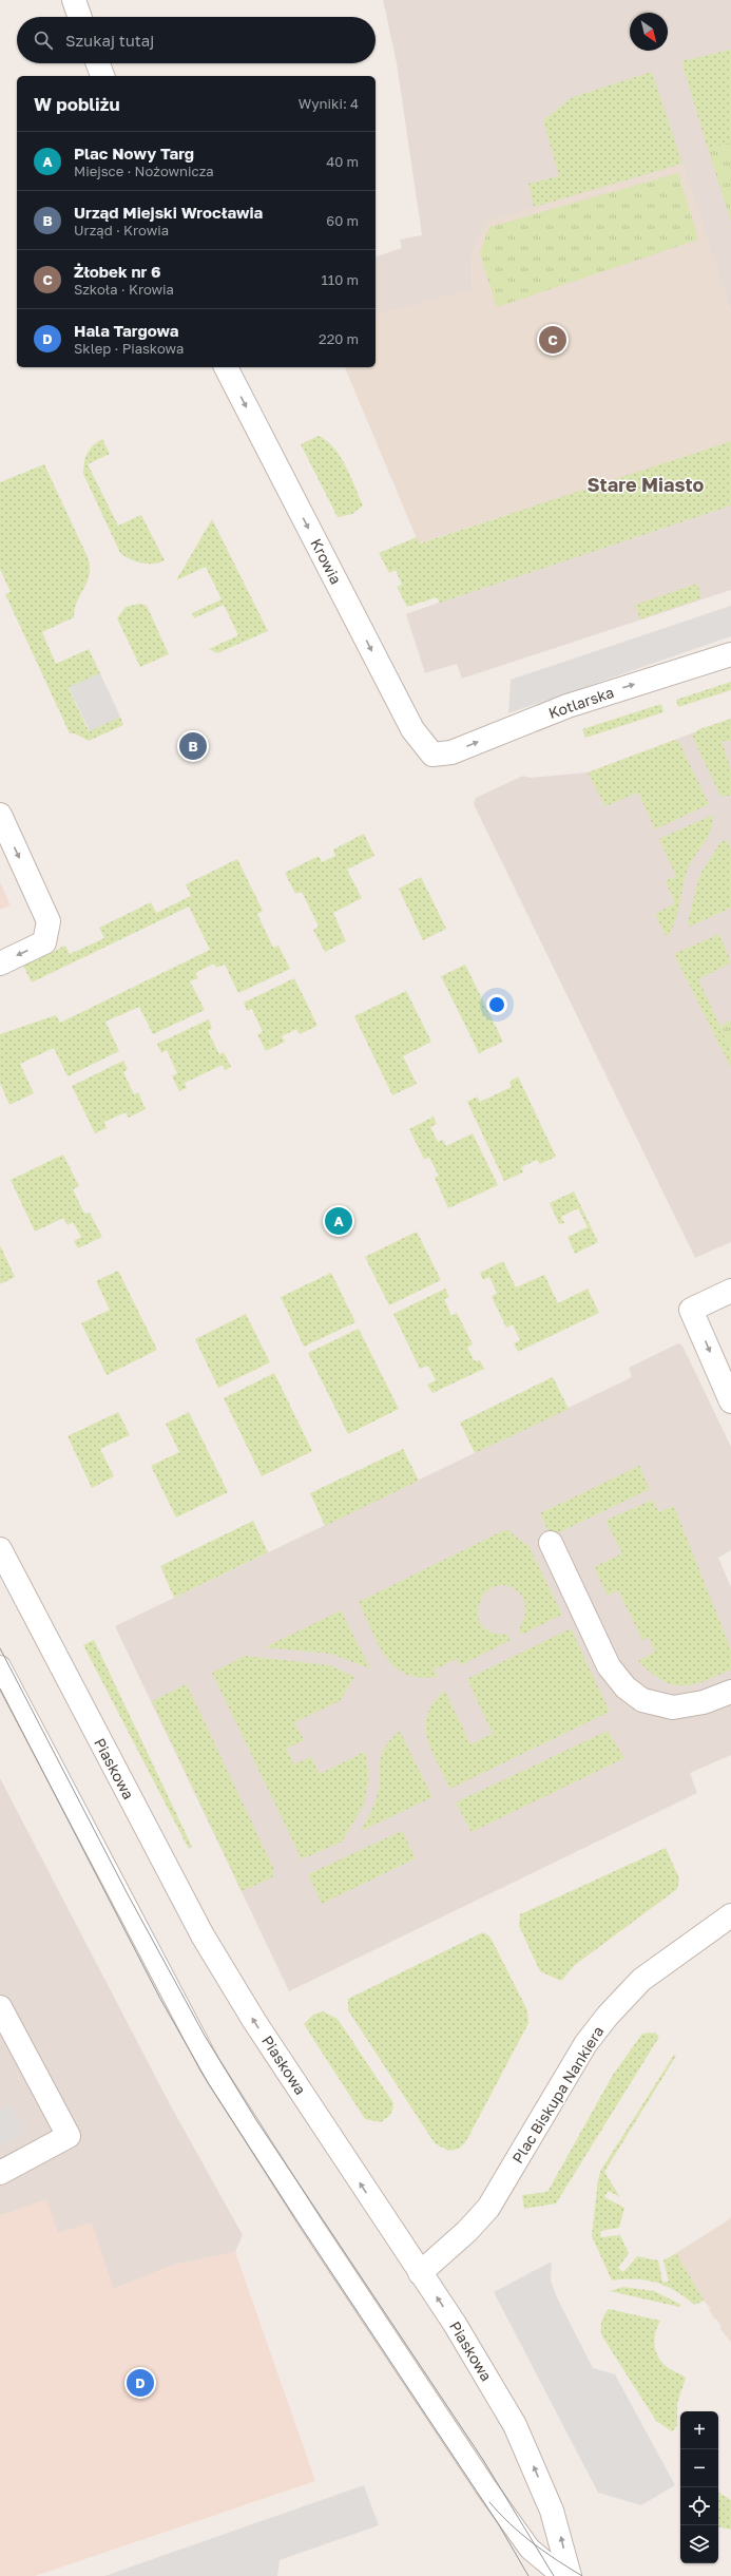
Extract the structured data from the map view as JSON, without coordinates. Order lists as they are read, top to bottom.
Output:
{
  "streets": {
    "street": [
      "Krowia",
      "Kotlarska",
      "Piaskowa",
      "Plac Biskupa Nankiera"
    ]
  },
  "crossings": [
    ["Krowia", "Kotlarska"],
    ["Piaskowa", "Plac Biskupa Nankiera"]
  ],
  "one_way": ["Krowia", "Kotlarska", "Piaskowa"],
  "districts": ["Stare Miasto"],
  "north": "bottom right",
  "page": {
    "search": "Szukaj tutaj",
    "heading": ["W pobliżu", "Wyniki: 4"],
    "list": [
      {
        "mark": "A",
        "name": "Plac Nowy Targ",
        "note": "Miejsce · Nożownicza",
        "value": "40 m"
      },
      {
        "mark": "B",
        "name": "Urząd Miejski Wrocławia",
        "note": "Urząd · Krowia",
        "value": "60 m"
      },
      {
        "mark": "C",
        "name": "Żłobek nr 6",
        "note": "Szkoła · Krowia",
        "value": "110 m"
      },
      {
        "mark": "D",
        "name": "Hala Targowa",
        "note": "Sklep · Piaskowa",
        "value": "220 m"
      }
    ],
    "pins": [
      "C",
      "B",
      "A",
      "D"
    ],
    "map_buttons": ["+", "−"]
  }
}
